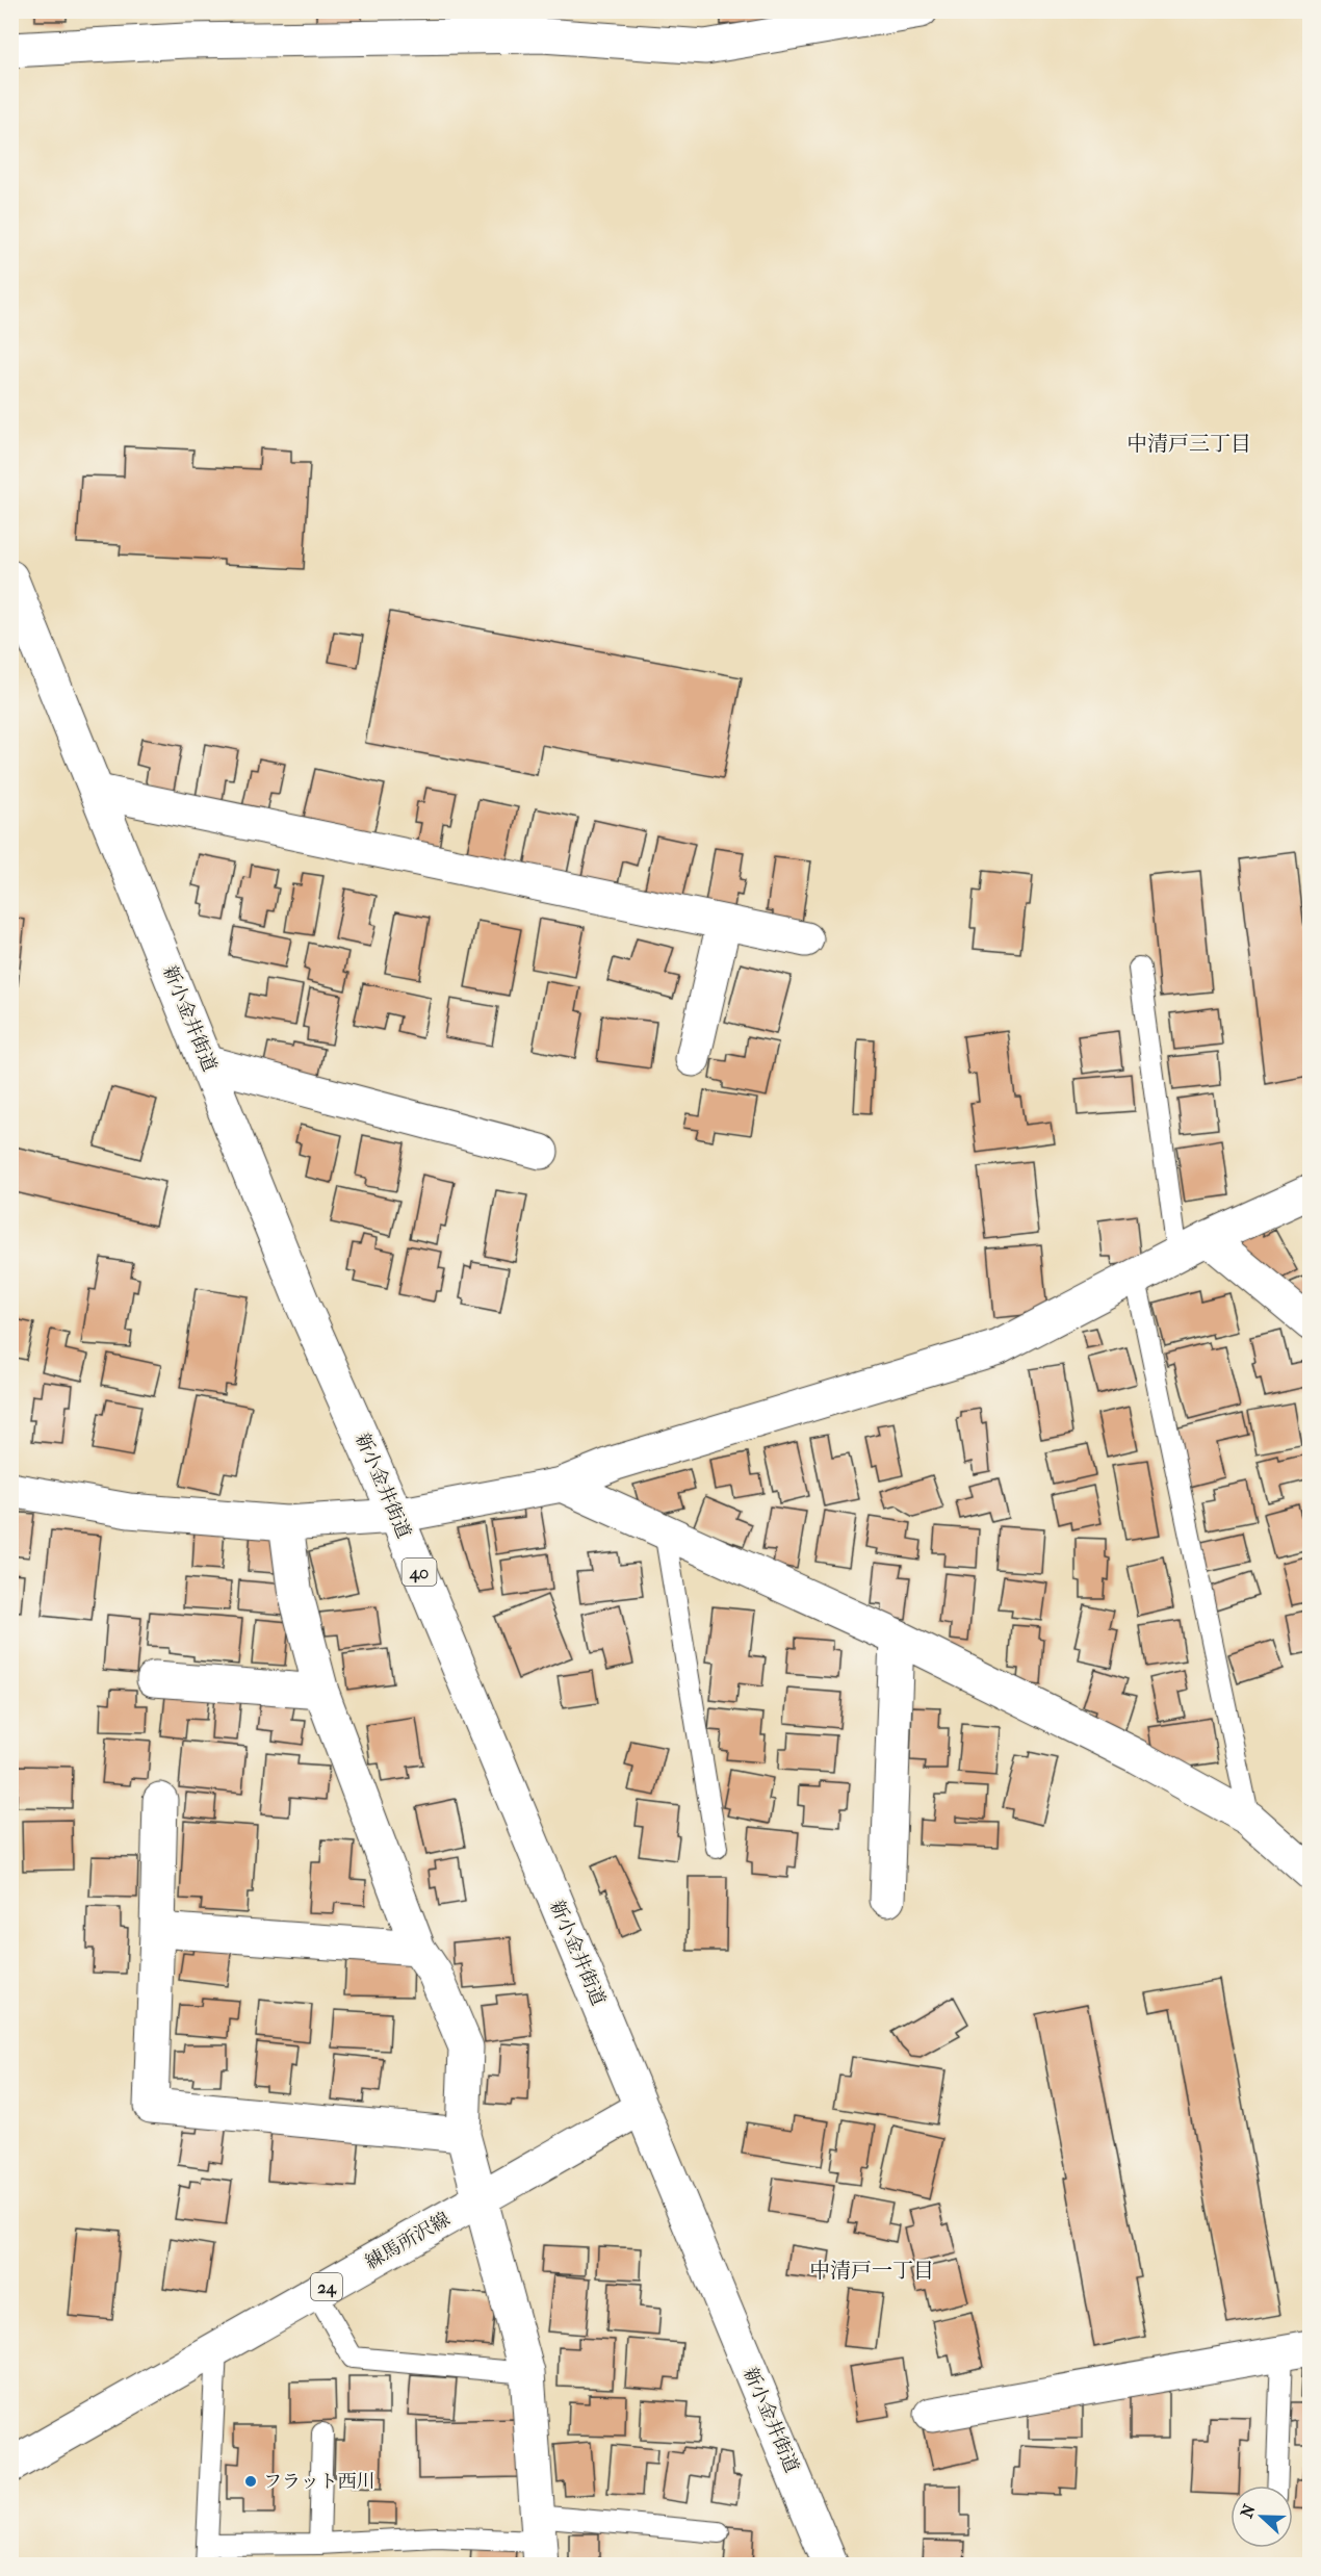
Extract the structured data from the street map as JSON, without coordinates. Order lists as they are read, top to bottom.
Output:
{
  "streets": {
    "street": [
      "新小金井街道",
      "40",
      "練馬所沢線",
      "24"
    ]
  },
  "crossings": [
    ["新小金井街道", "練馬所沢線"]
  ],
  "districts": ["中清戸三丁目", "中清戸一丁目"],
  "places": ["フラット西川"],
  "north": "left"
}
